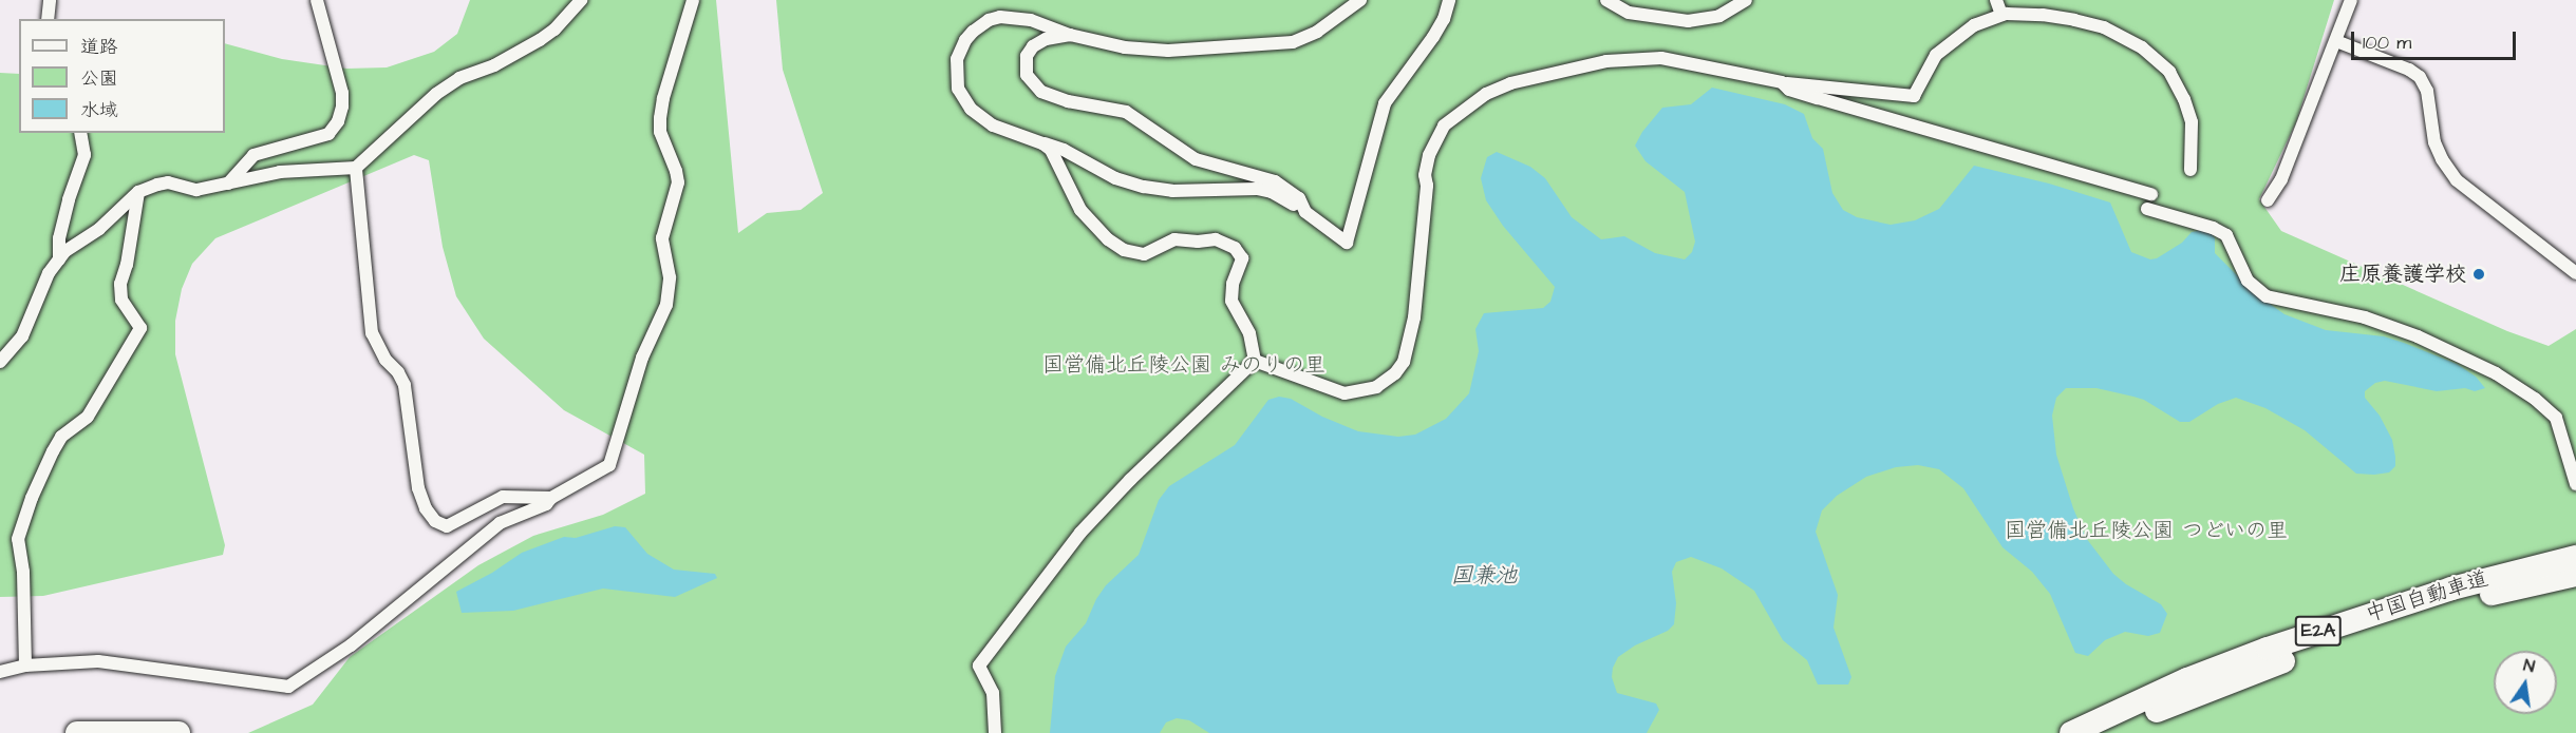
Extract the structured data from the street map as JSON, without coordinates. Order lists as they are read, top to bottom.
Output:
{
  "streets": {
    "highway": ["中国自動車道", "E2A"]
  },
  "water": ["国兼池"],
  "parks": ["国営備北丘陵公園 みのりの里", "国営備北丘陵公園 つどいの里"],
  "places": ["庄原養護学校"],
  "legend": ["道路", "公園", "水域"],
  "scale_bar": "100 m",
  "north": "top"
}
